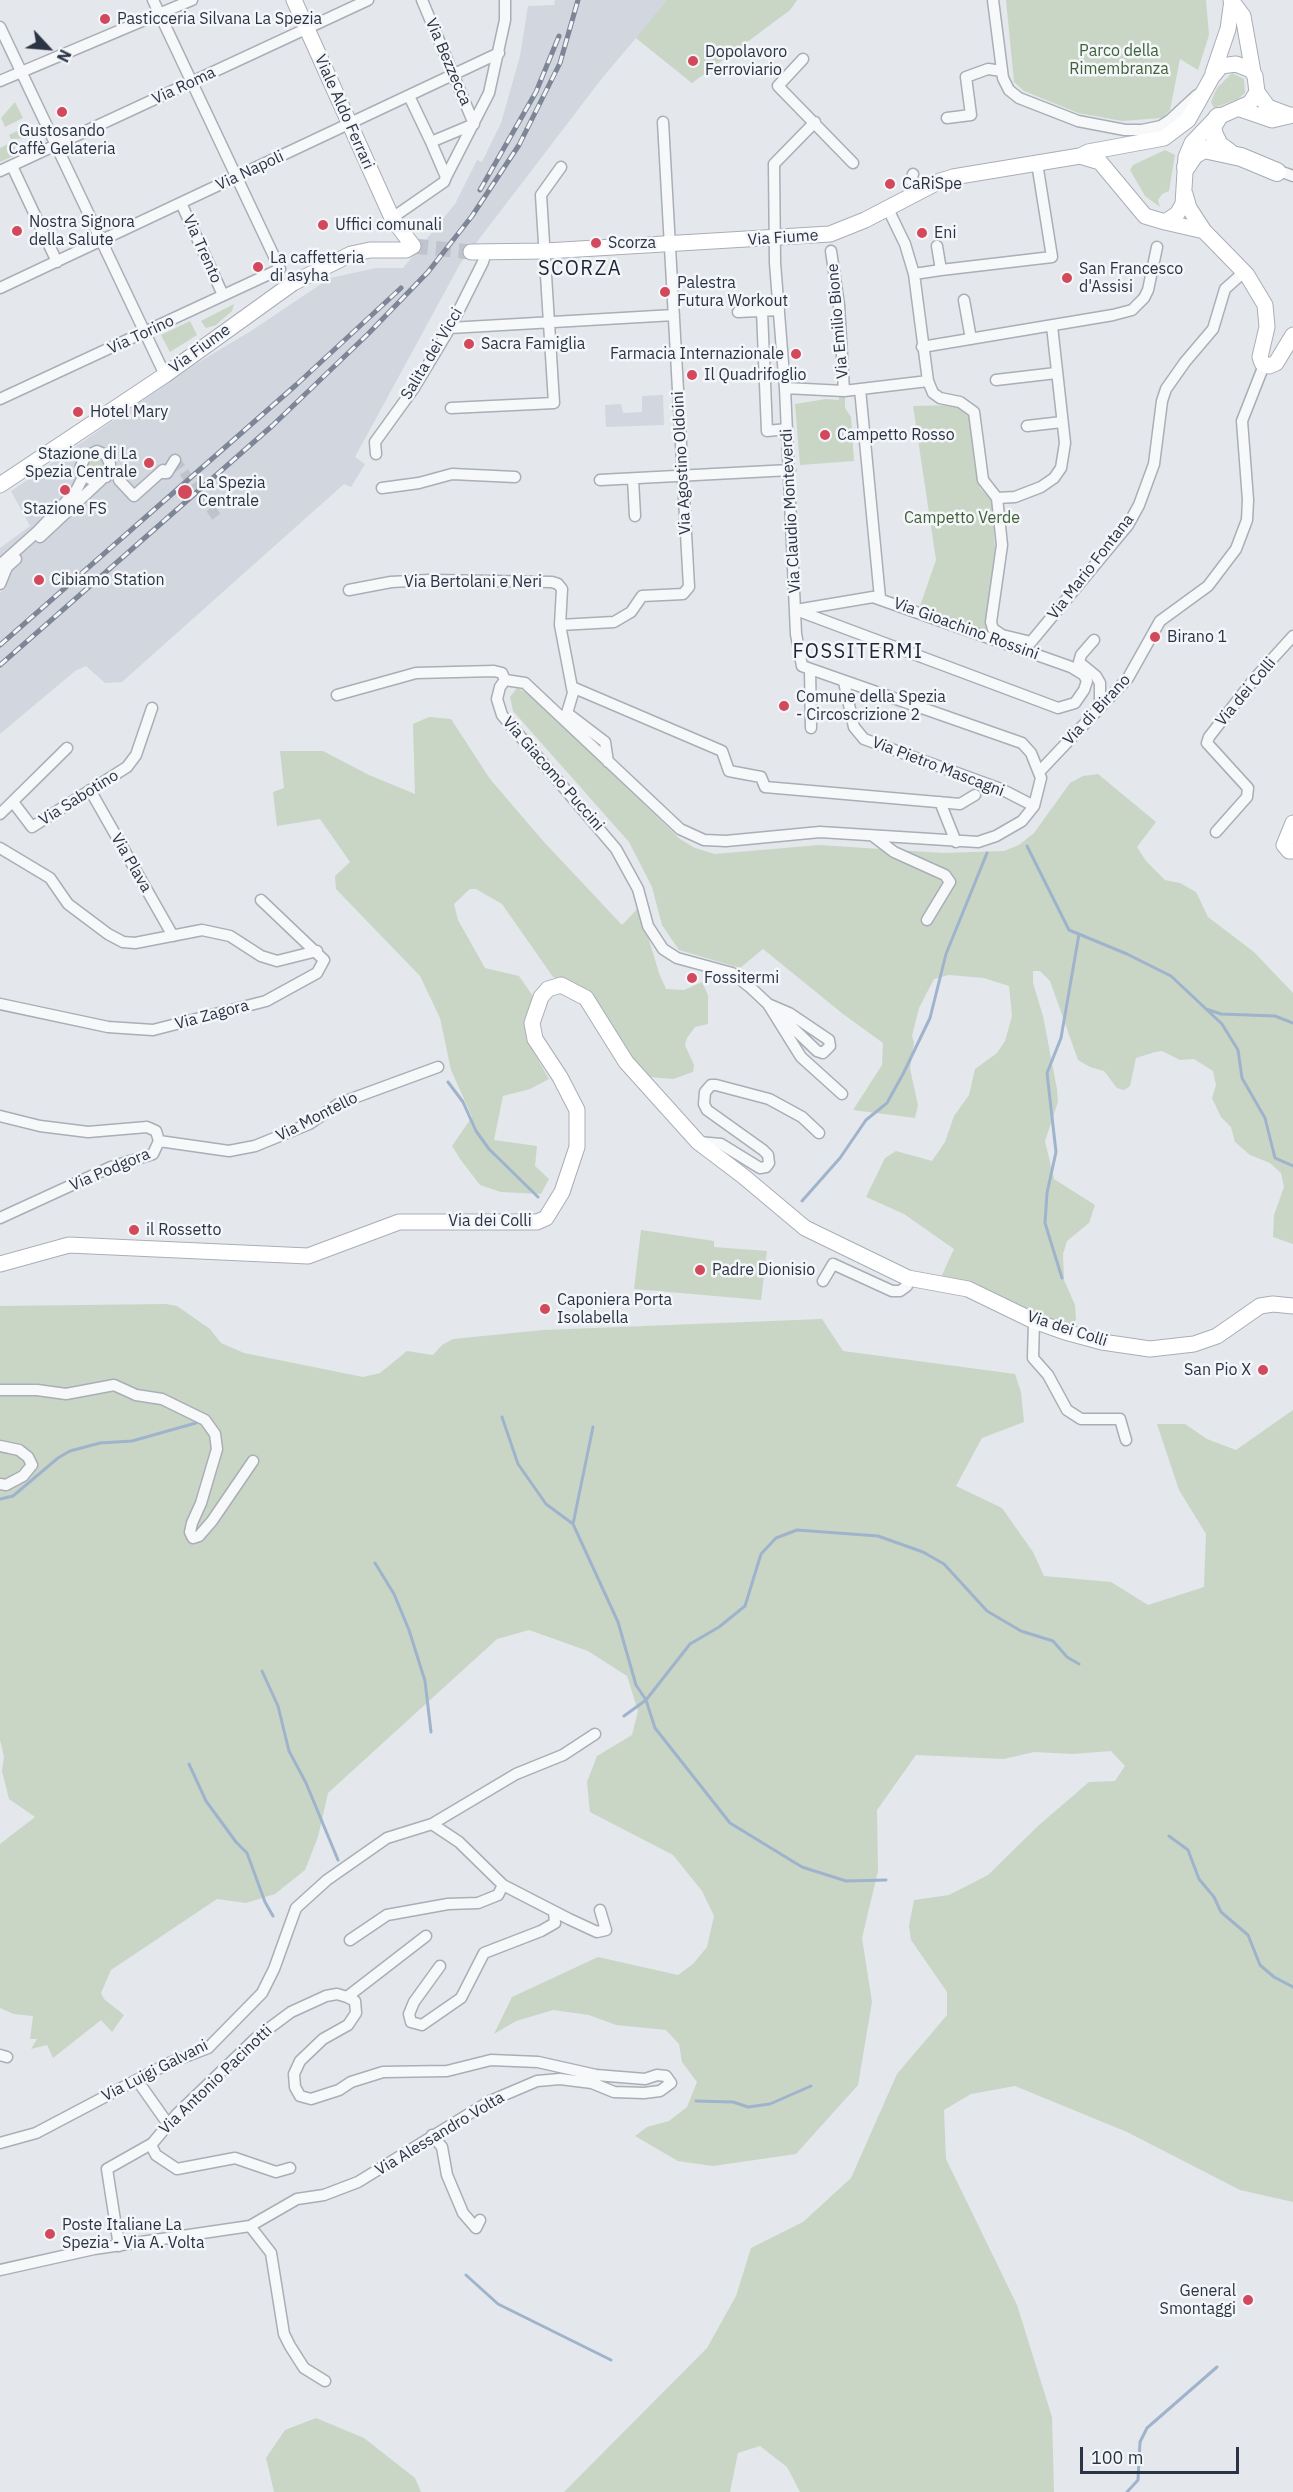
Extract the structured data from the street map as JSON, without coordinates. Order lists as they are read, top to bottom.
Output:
{
  "streets": {
    "street": [
      "Via Bezzecca",
      "Via Roma",
      "Viale Aldo Ferrari",
      "Via Napoli",
      "Via Fiume",
      "Via Trento",
      "Via Emilio Bione",
      "Via Torino",
      "Salita dei Vicci",
      "Via Agostino Oldoini",
      "Via Claudio Monteverdi",
      "Via Mario Fontana",
      "Via Bertolani e Neri",
      "Via Gioachino Rossini",
      "Via dei Colli",
      "Via di Birano",
      "Via Pietro Mascagni",
      "Via Giacomo Puccini",
      "Via Sabotino",
      "Via Plava",
      "Via Zagora",
      "Via Montello",
      "Via Podgora",
      "Via Luigi Galvani",
      "Via Antonio Pacinotti",
      "Via Alessandro Volta"
    ]
  },
  "crossings": [
    ["Via Bezzecca", "Via Napoli"],
    ["Via Roma", "Viale Aldo Ferrari"],
    ["Viale Aldo Ferrari", "Via Napoli"],
    ["Viale Aldo Ferrari", "Via Fiume"],
    ["Via Napoli", "Via Trento"],
    ["Via Napoli", "Via Torino"],
    ["Via Fiume", "Salita dei Vicci"],
    ["Via Fiume", "Via Agostino Oldoini"],
    ["Via Fiume", "Via Claudio Monteverdi"],
    ["Via Trento", "Via Torino"],
    ["Via Agostino Oldoini", "Via Bertolani e Neri"],
    ["Via Claudio Monteverdi", "Via Gioachino Rossini"],
    ["Via Sabotino", "Via Plava"],
    ["Via Montello", "Via Podgora"],
    ["Via Antonio Pacinotti", "Via Alessandro Volta"]
  ],
  "districts": ["SCORZA", "FOSSITERMI"],
  "parks": ["Parco della Rimembranza", "Campetto Verde"],
  "places": [
    "Pasticceria Silvana La Spezia",
    "Dopolavoro Ferroviario",
    "Gustosando Caffè Gelateria",
    "CaRiSpe",
    "Uffici comunali",
    "Nostra Signora della Salute",
    "Eni",
    "Scorza",
    "La caffetteria di asyha",
    "San Francesco d'Assisi",
    "Palestra Futura Workout",
    "Sacra Famiglia",
    "Farmacia Internazionale",
    "Il Quadrifoglio",
    "Hotel Mary",
    "Campetto Rosso",
    "Stazione di La Spezia Centrale",
    "Stazione FS",
    "La Spezia Centrale",
    "Cibiamo Station",
    "Birano 1",
    "Comune della Spezia - Circoscrizione 2",
    "Fossitermi",
    "il Rossetto",
    "Padre Dionisio",
    "Caponiera Porta Isolabella",
    "San Pio X",
    "Poste Italiane La Spezia - Via A. Volta",
    "General Smontaggi"
  ],
  "scale_bar": "100 m",
  "north": "bottom right"
}
